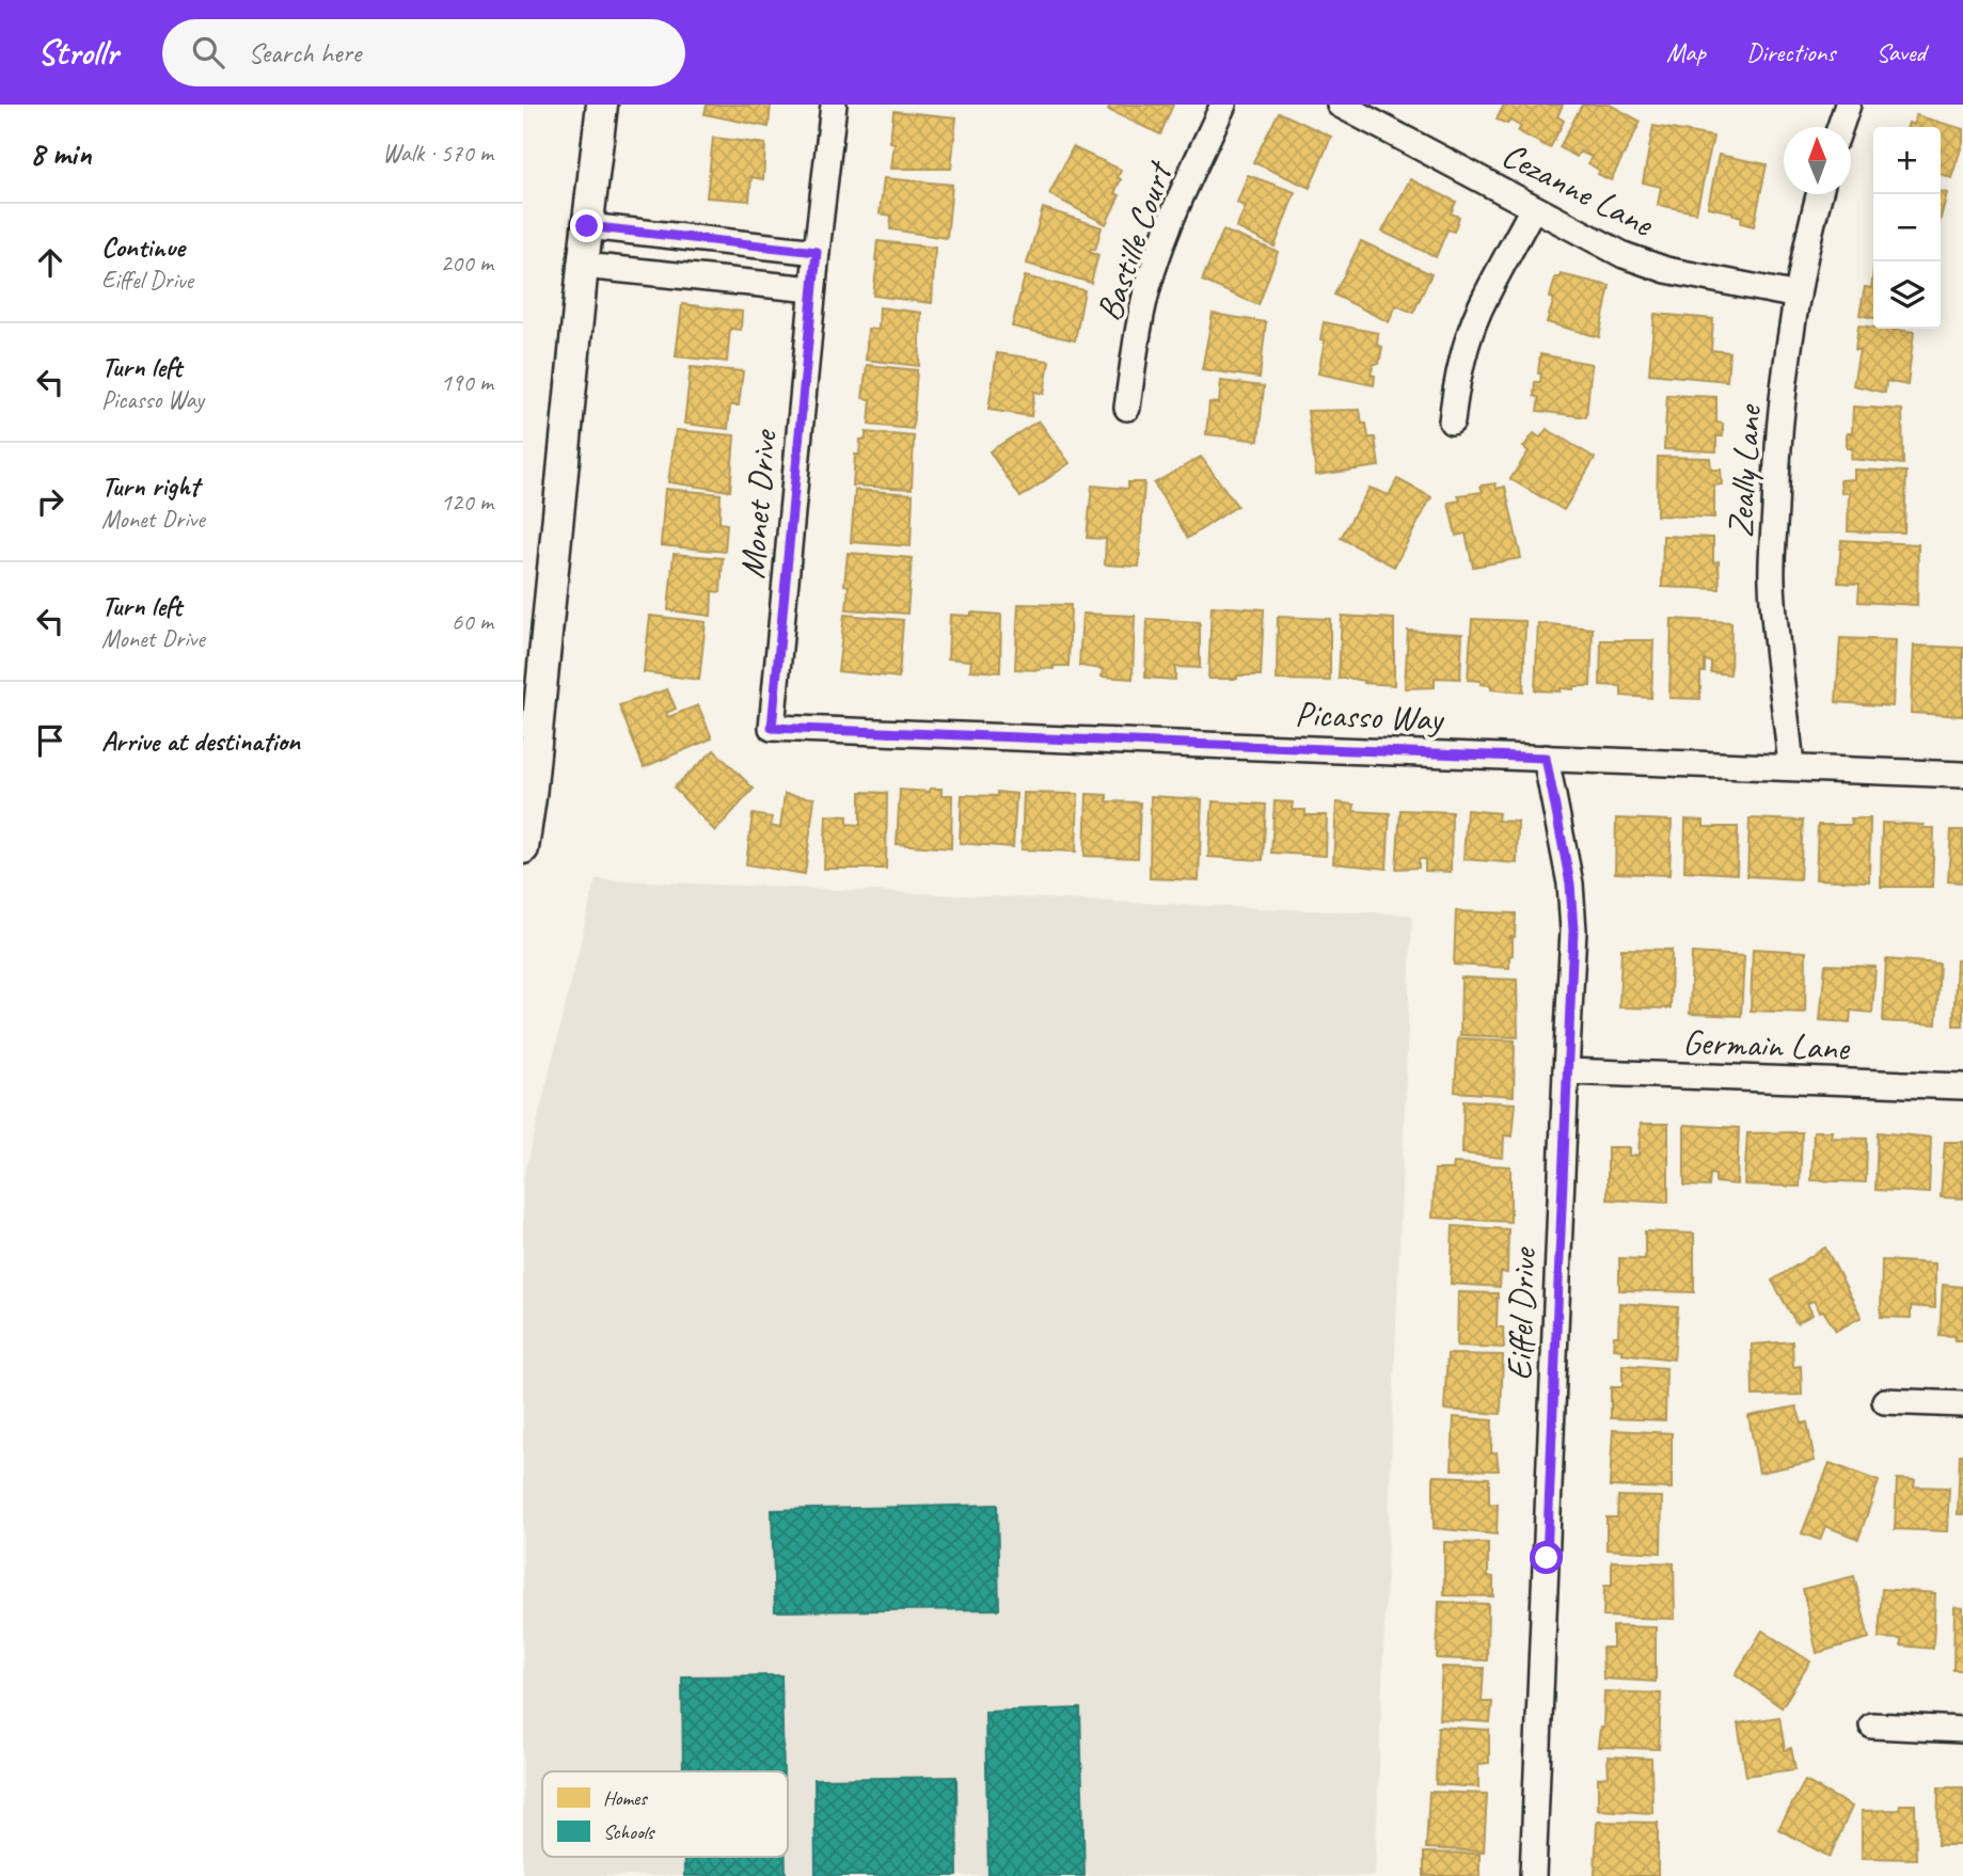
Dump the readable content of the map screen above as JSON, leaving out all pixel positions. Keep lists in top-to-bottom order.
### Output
{
  "streets": {
    "street": [
      "Cezanne Lane",
      "Bastille Court",
      "Zeally Lane",
      "Monet Drive",
      "Picasso Way",
      "Germain Lane",
      "Eiffel Drive"
    ]
  },
  "crossings": [
    ["Cezanne Lane", "Zeally Lane"],
    ["Zeally Lane", "Picasso Way"],
    ["Monet Drive", "Picasso Way"],
    ["Picasso Way", "Eiffel Drive"],
    ["Germain Lane", "Eiffel Drive"]
  ],
  "legend": ["Homes", "Schools"],
  "north": "top",
  "page": {
    "header": "Strollr",
    "search": "Search here",
    "nav": ["Map", "Directions", "Saved"],
    "heading": ["8 min", "Walk · 570 m"],
    "map_buttons": ["+", "−"],
    "list": [
      ["Continue", "Eiffel Drive", "200 m"],
      ["Turn left", "Picasso Way", "190 m"],
      ["Turn right", "Monet Drive", "120 m"],
      ["Turn left", "Monet Drive", "60 m"],
      "Arrive at destination"
    ]
  }
}
